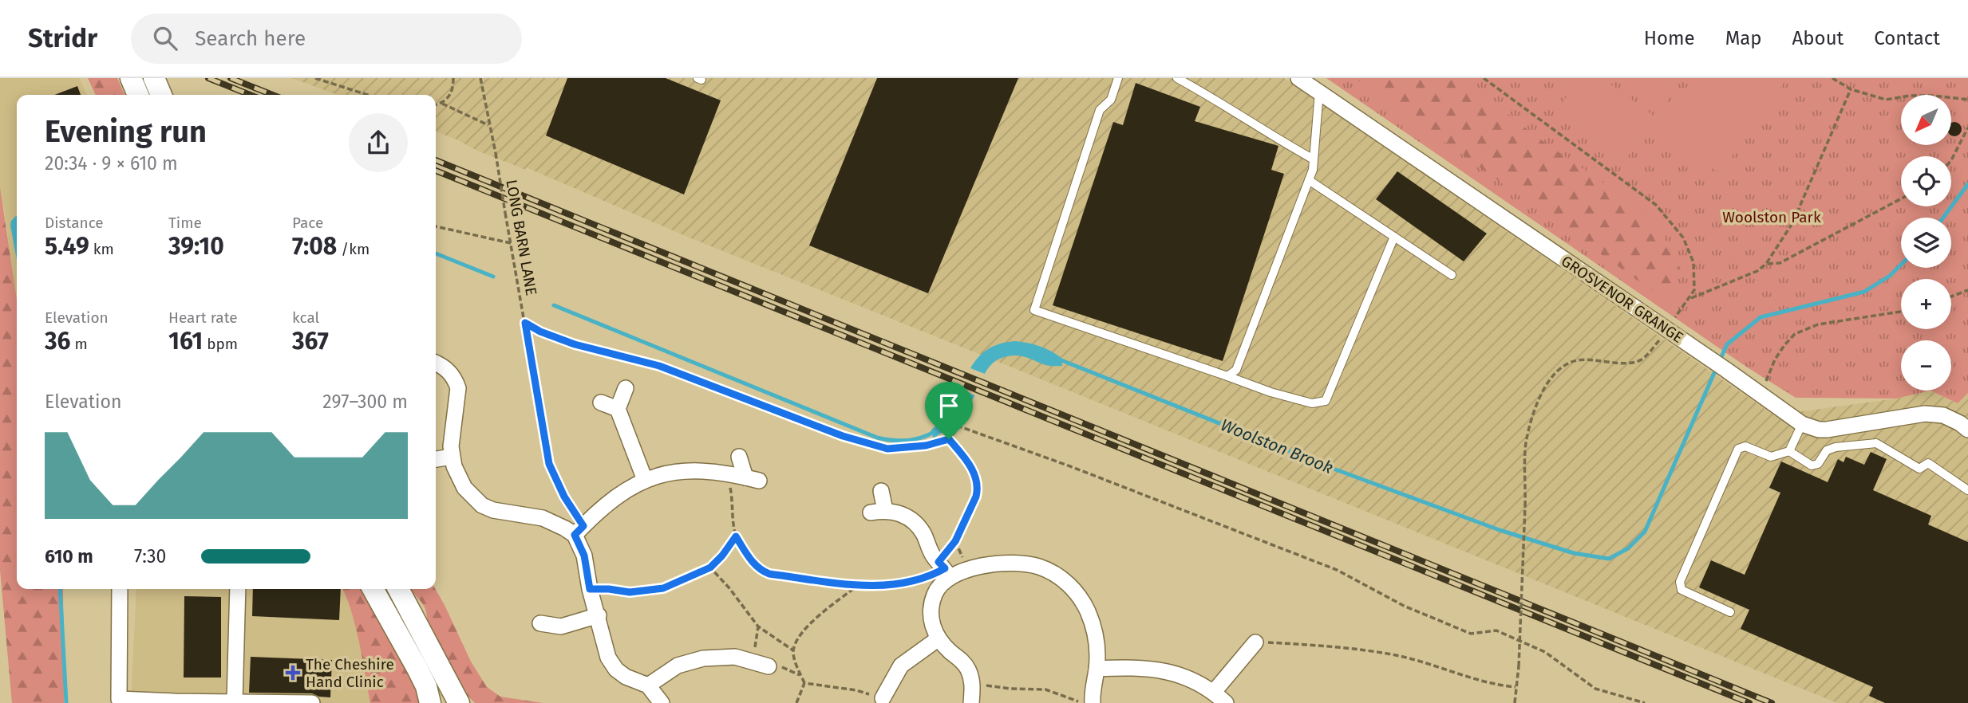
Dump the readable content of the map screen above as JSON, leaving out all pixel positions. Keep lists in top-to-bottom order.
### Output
{
  "streets": {
    "street": ["GROSVENOR GRANGE"],
    "path": ["LONG BARN LANE"]
  },
  "water": ["Woolston Brook"],
  "parks": ["Woolston Park"],
  "places": {
    "health": ["The Cheshire Hand Clinic"]
  },
  "north": "bottom left",
  "page": {
    "header": "Stridr",
    "search": "Search here",
    "nav": [
      "Home",
      "Map",
      "About",
      "Contact"
    ],
    "map_buttons": ["+", "−"],
    "heading": ["Evening run", "20:34 · 9 × 610 m"],
    "stats": [
      ["Distance", "5.49 km"],
      ["Time", "39:10"],
      ["Pace", "7:08 /km"],
      ["Elevation", "36 m"],
      ["Heart rate", "161 bpm"],
      ["kcal", "367"]
    ],
    "chart": ["Elevation", "297–300 m"],
    "list": [
      {
        "name": "610 m",
        "note": "7:30"
      }
    ]
  }
}
